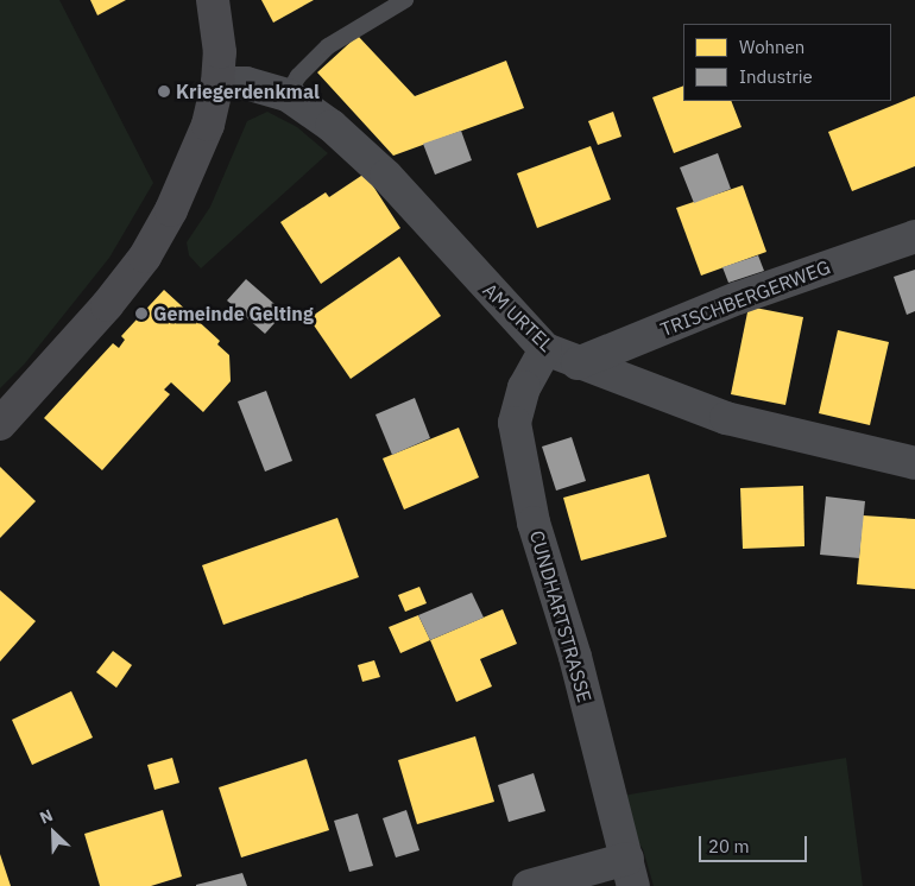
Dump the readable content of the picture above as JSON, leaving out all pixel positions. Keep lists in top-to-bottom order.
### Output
{
  "streets": {
    "street": ["TRISCHBERGERWEG", "AM URTEL", "CUNDHARTSTRASSE"]
  },
  "crossings": [
    ["TRISCHBERGERWEG", "AM URTEL"],
    ["AM URTEL", "CUNDHARTSTRASSE"]
  ],
  "places": ["Kriegerdenkmal", "Gemeinde Gelting"],
  "legend": ["Wohnen", "Industrie"],
  "scale_bar": "20 m",
  "north": "top left"
}
